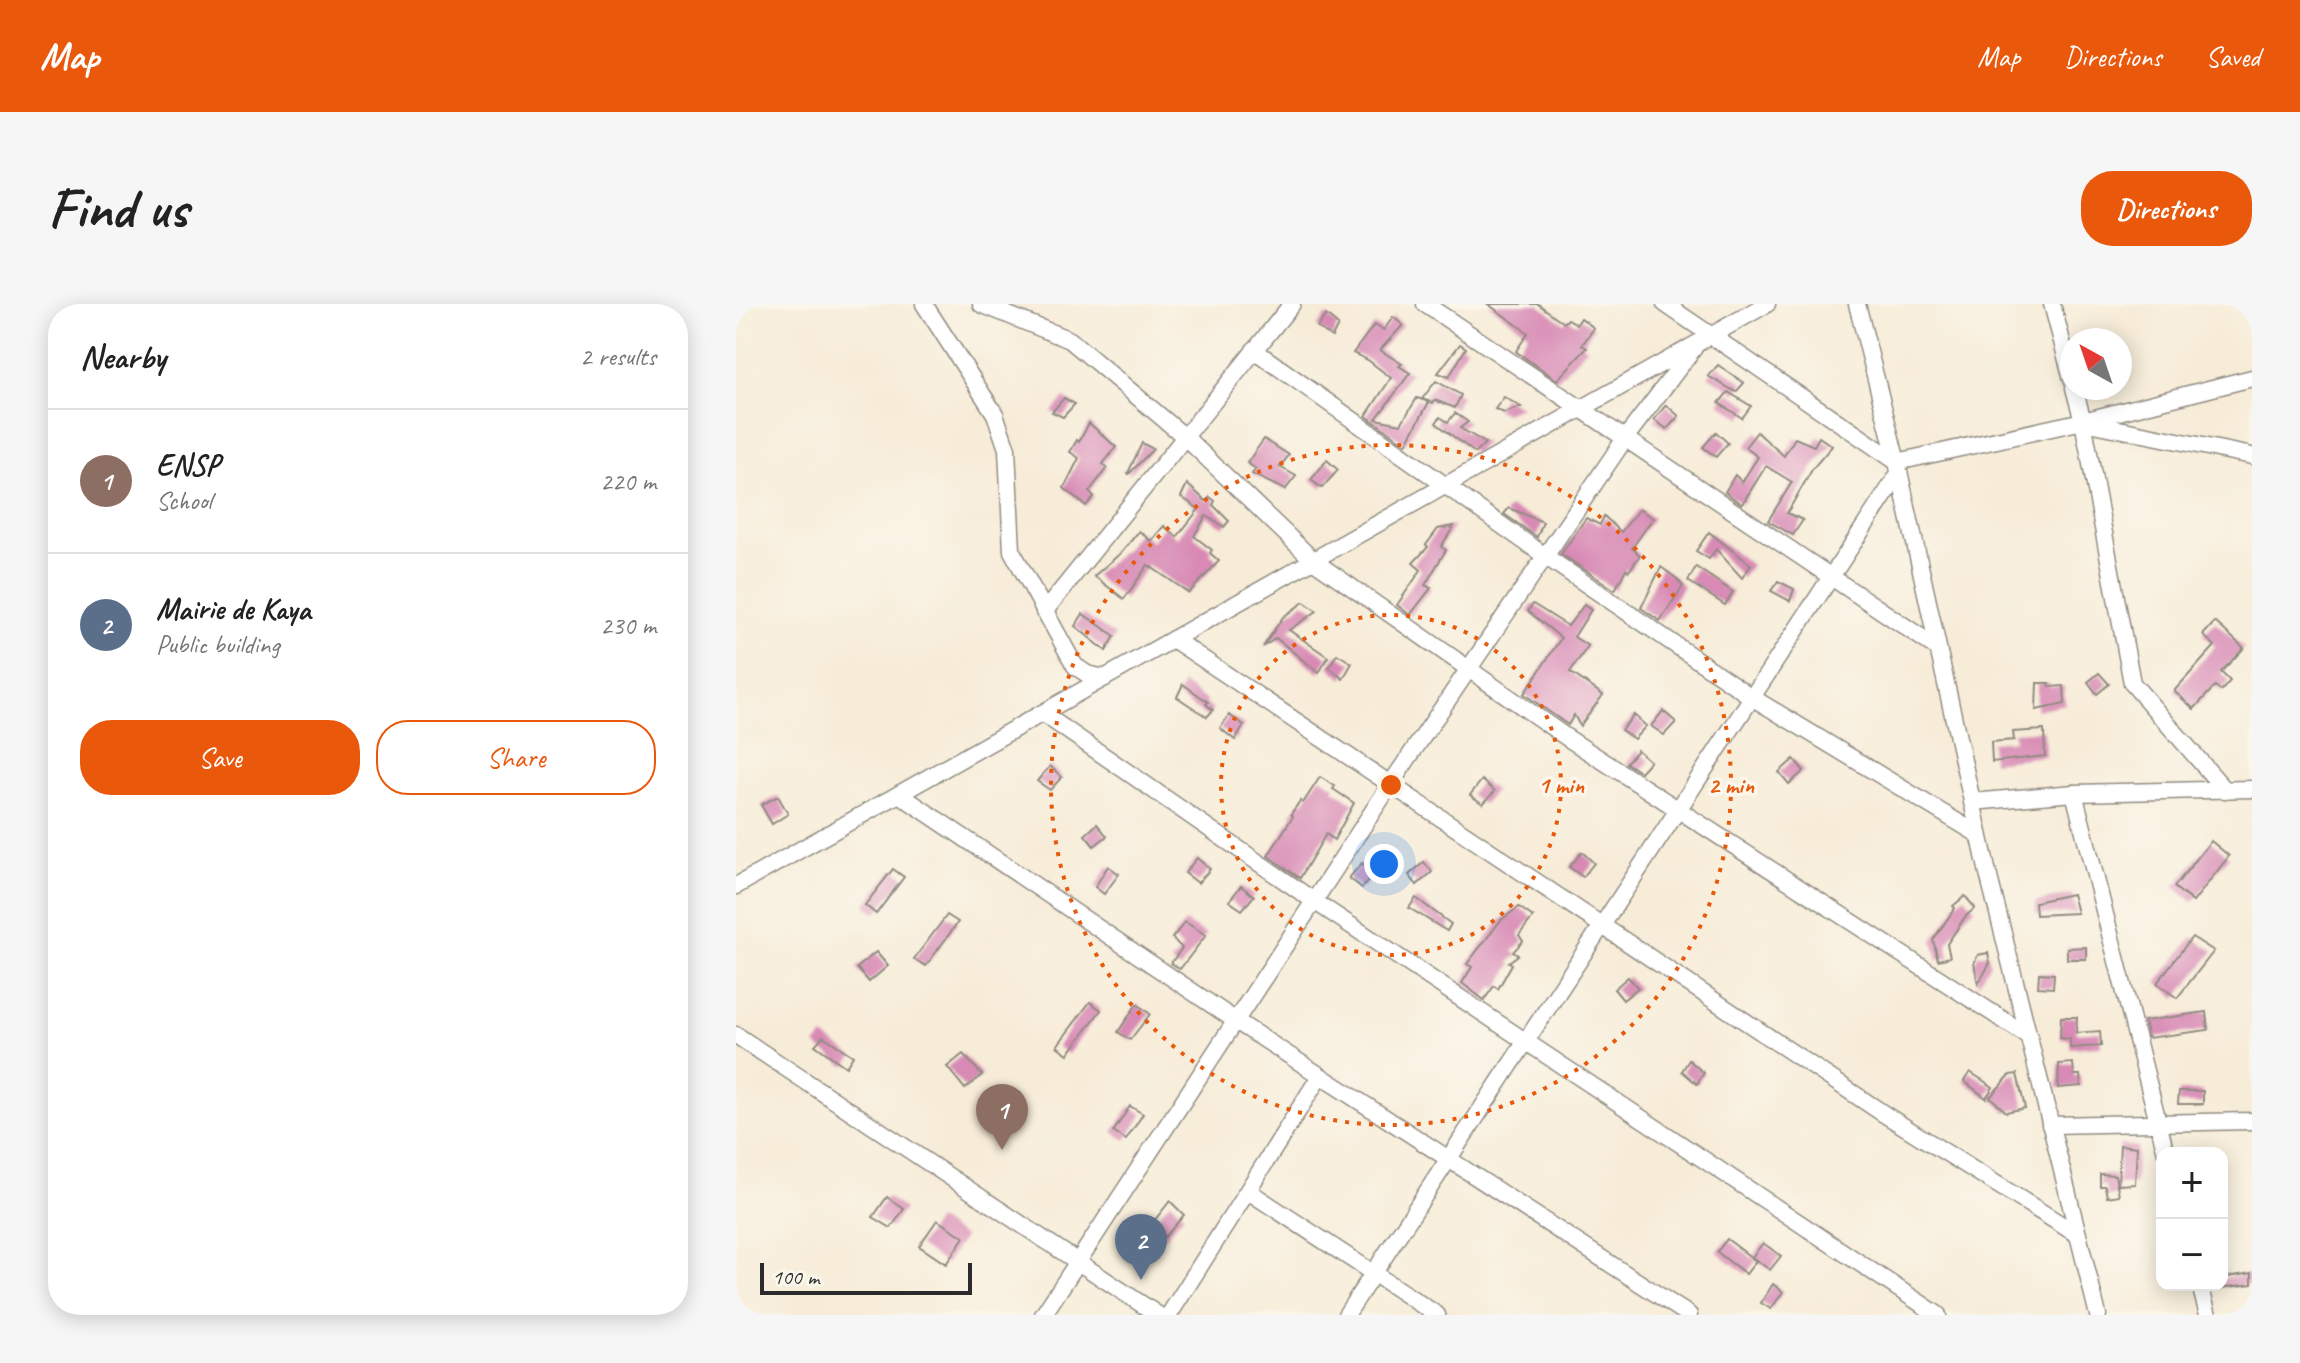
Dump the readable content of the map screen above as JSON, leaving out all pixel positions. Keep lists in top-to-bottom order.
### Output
{
  "scale_bar": "100 m",
  "north": "top left",
  "page": {
    "header": "Map",
    "nav": ["Map", "Directions", "Saved"],
    "buttons": [
      "Directions",
      ["Save", "Share"]
    ],
    "title": "Find us",
    "heading": ["Nearby", "2 results"],
    "list": [
      {
        "mark": "1",
        "name": "ENSP",
        "note": "School",
        "value": "220 m"
      },
      {
        "mark": "2",
        "name": "Mairie de Kaya",
        "note": "Public building",
        "value": "230 m"
      }
    ],
    "pins": ["1", "2"],
    "map_buttons": ["+", "−"],
    "scale": "100 m"
  },
  "rings": ["1 min", "2 min"]
}
